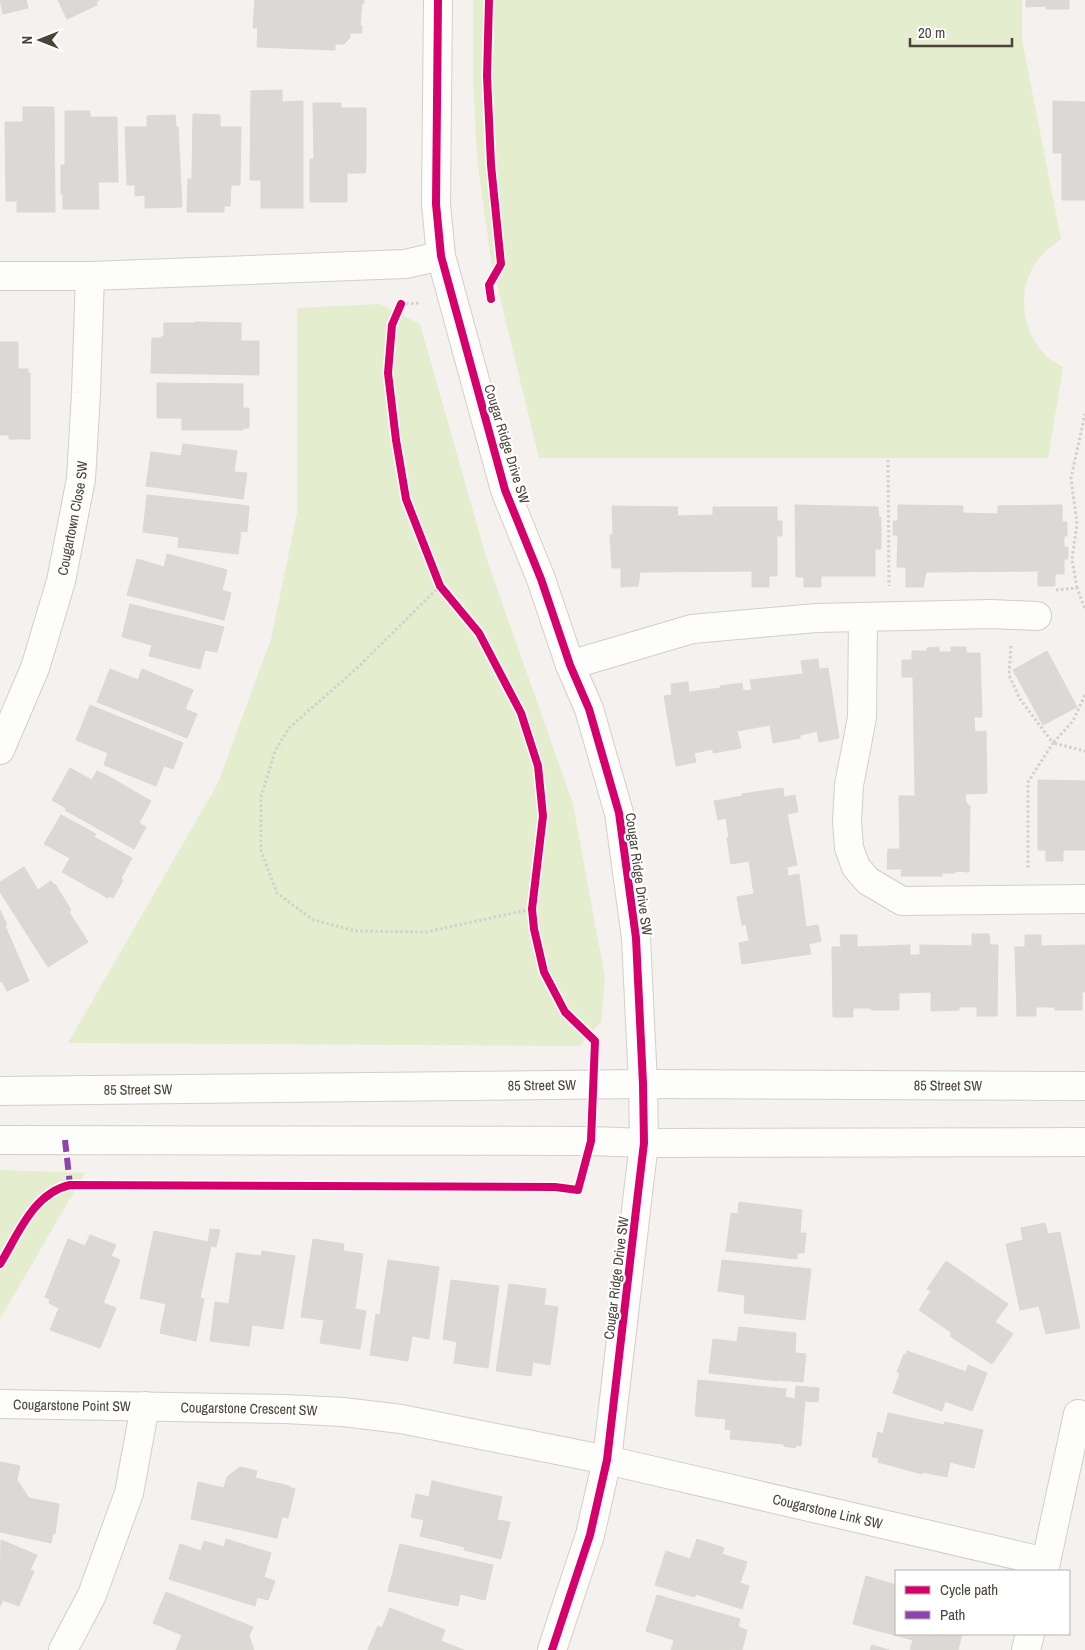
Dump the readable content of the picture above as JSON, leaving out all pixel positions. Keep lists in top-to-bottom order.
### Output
{
  "streets": {
    "street": [
      "Cougar Ridge Drive SW",
      "Cougartown Close SW",
      "85 Street SW",
      "Cougarstone Point SW",
      "Cougarstone Crescent SW",
      "Cougarstone Link SW"
    ]
  },
  "crossings": [
    ["Cougar Ridge Drive SW", "85 Street SW"],
    ["Cougar Ridge Drive SW", "Cougarstone Crescent SW"],
    ["Cougar Ridge Drive SW", "Cougarstone Link SW"],
    ["Cougarstone Point SW", "Cougarstone Crescent SW"],
    ["Cougarstone Crescent SW", "Cougarstone Link SW"]
  ],
  "legend": ["Cycle path", "Path"],
  "scale_bar": "20 m",
  "north": "left"
}
